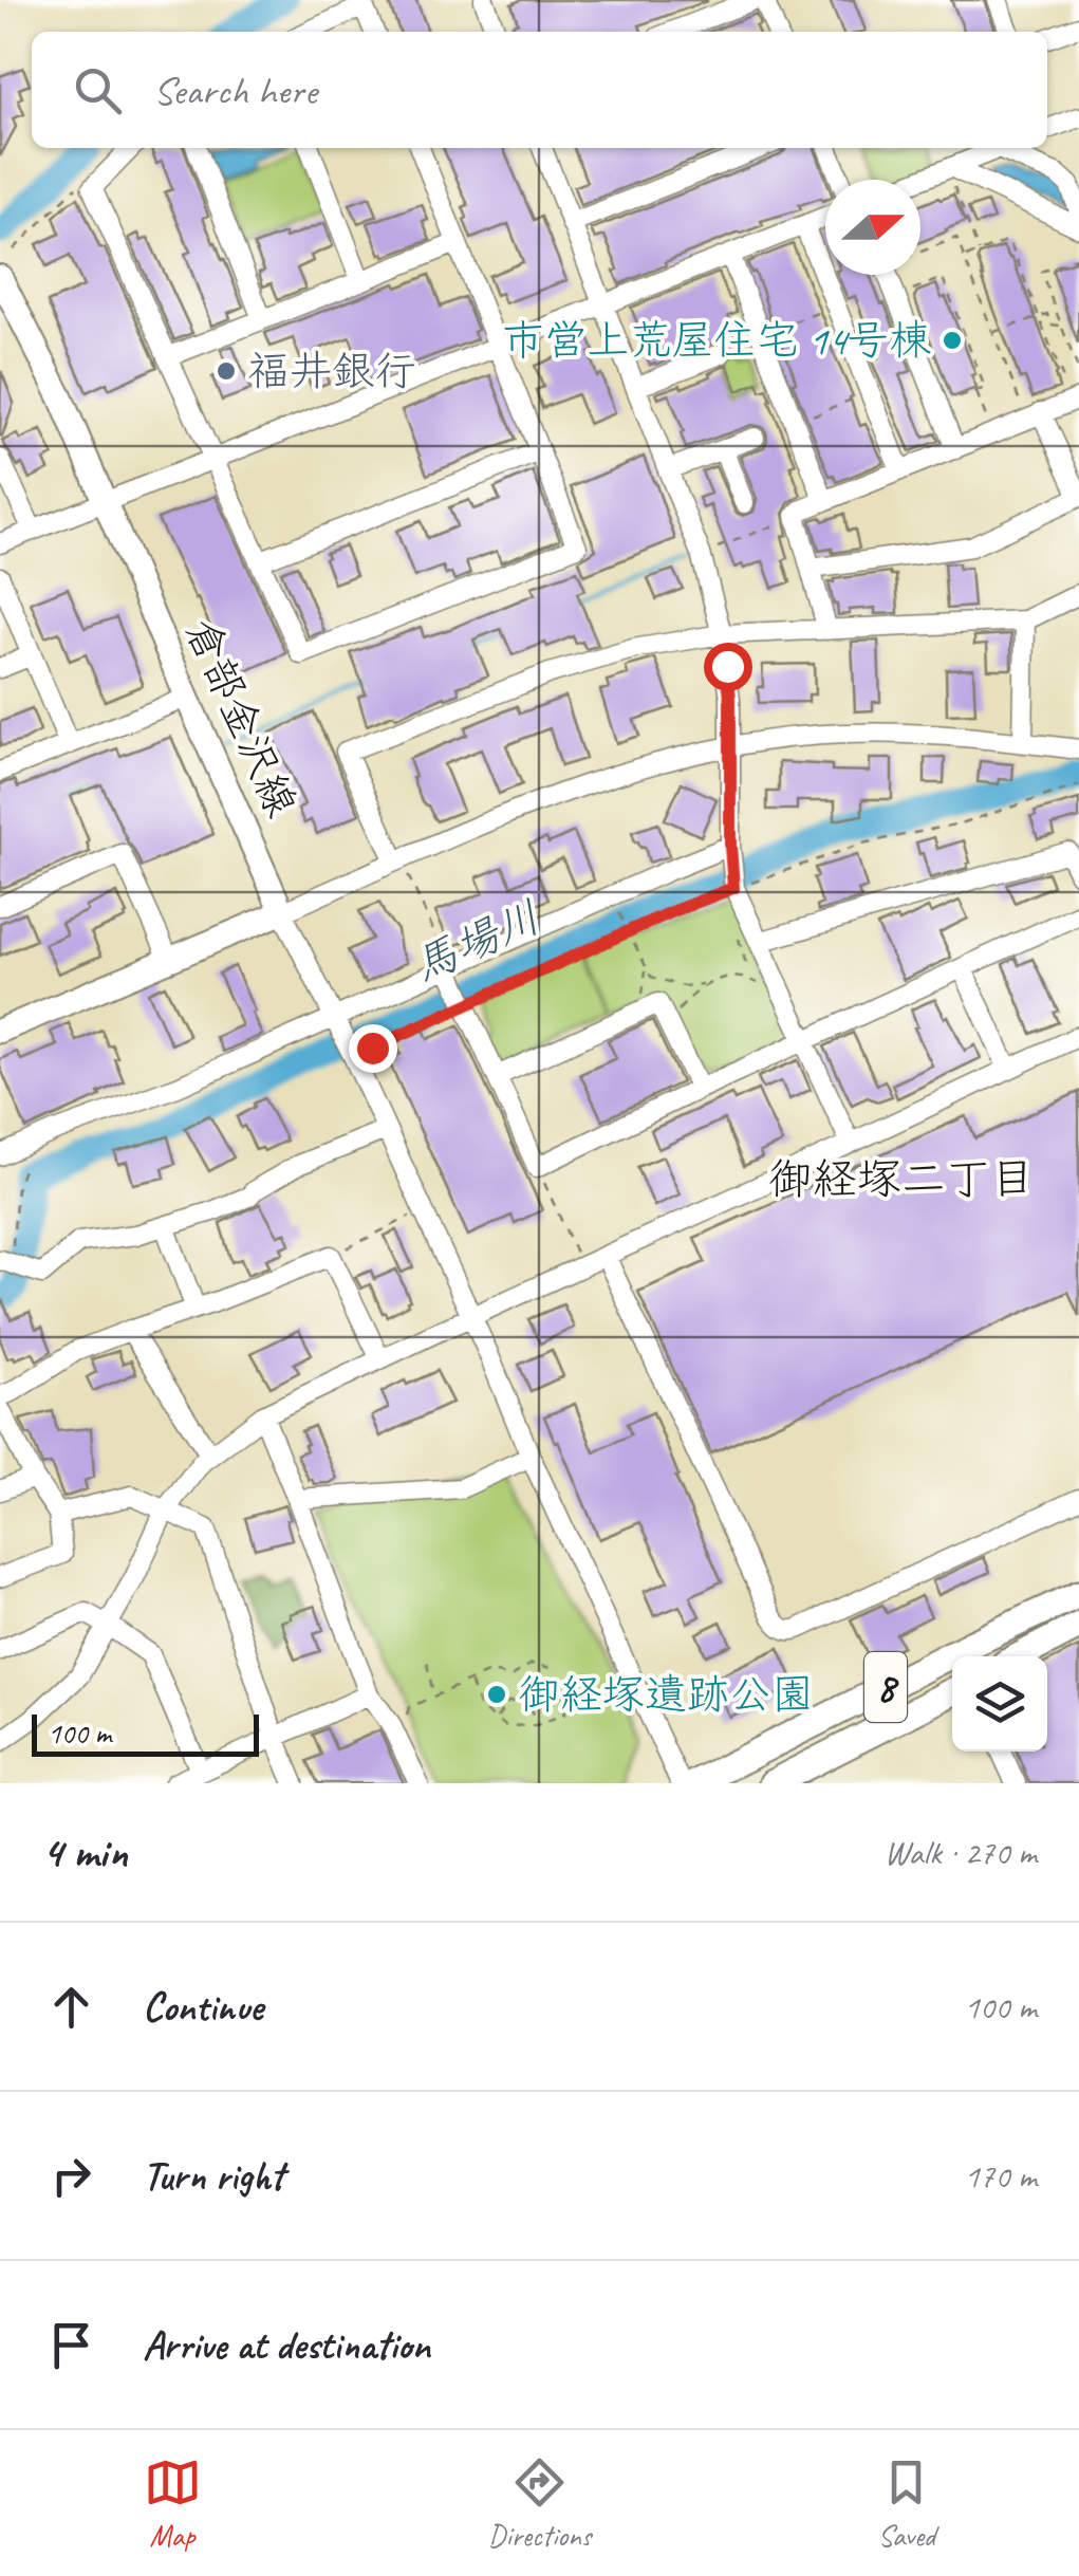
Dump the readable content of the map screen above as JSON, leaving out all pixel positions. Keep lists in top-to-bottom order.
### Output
{
  "streets": {
    "highway": ["8"],
    "main road": ["倉部金沢線"]
  },
  "districts": ["御経塚二丁目"],
  "water": ["馬場川"],
  "places": ["市営上荒屋住宅 14号棟", "福井銀行", "御経塚遺跡公園"],
  "scale_bar": "100 m",
  "north": "right",
  "page": {
    "search": "Search here",
    "scale": "100 m",
    "heading": ["4 min", "Walk · 270 m"],
    "list": [
      ["Continue", "100 m"],
      ["Turn right", "170 m"],
      "Arrive at destination"
    ],
    "nav": ["Map", "Directions", "Saved"]
  }
}
